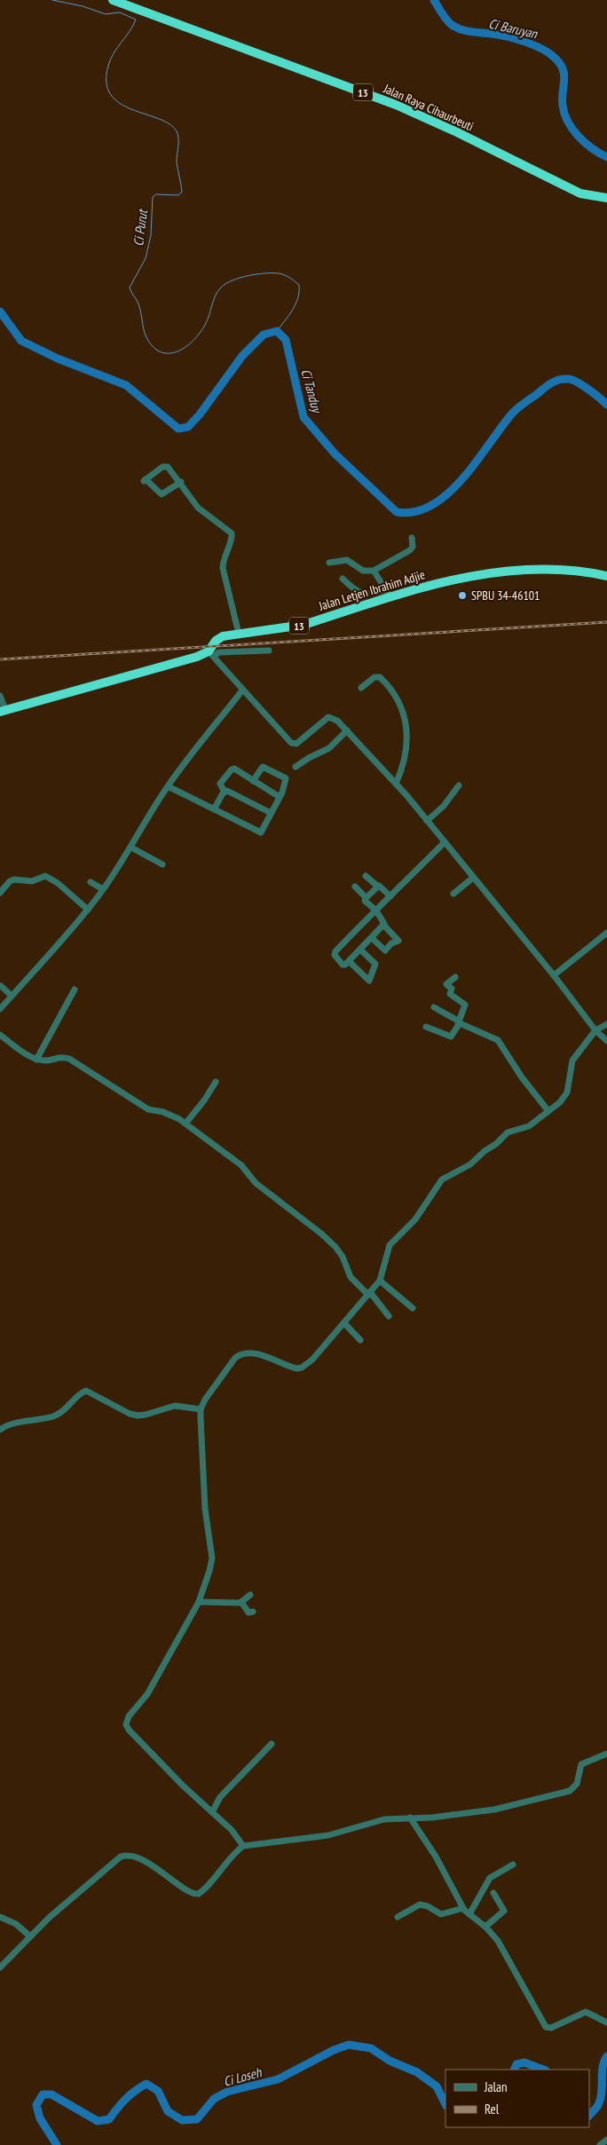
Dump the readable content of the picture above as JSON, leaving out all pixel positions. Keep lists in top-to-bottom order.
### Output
{
  "streets": {
    "highway": ["13", "Jalan Raya Cihaurbeuti", "Jalan Letjen Ibrahim Adjie"]
  },
  "water": [
    "Ci Baruyan",
    "Ci Purut",
    "Ci Tanduy",
    "Ci Loseh"
  ],
  "places": ["SPBU 34-46101"],
  "legend": ["Jalan", "Rel"]
}
